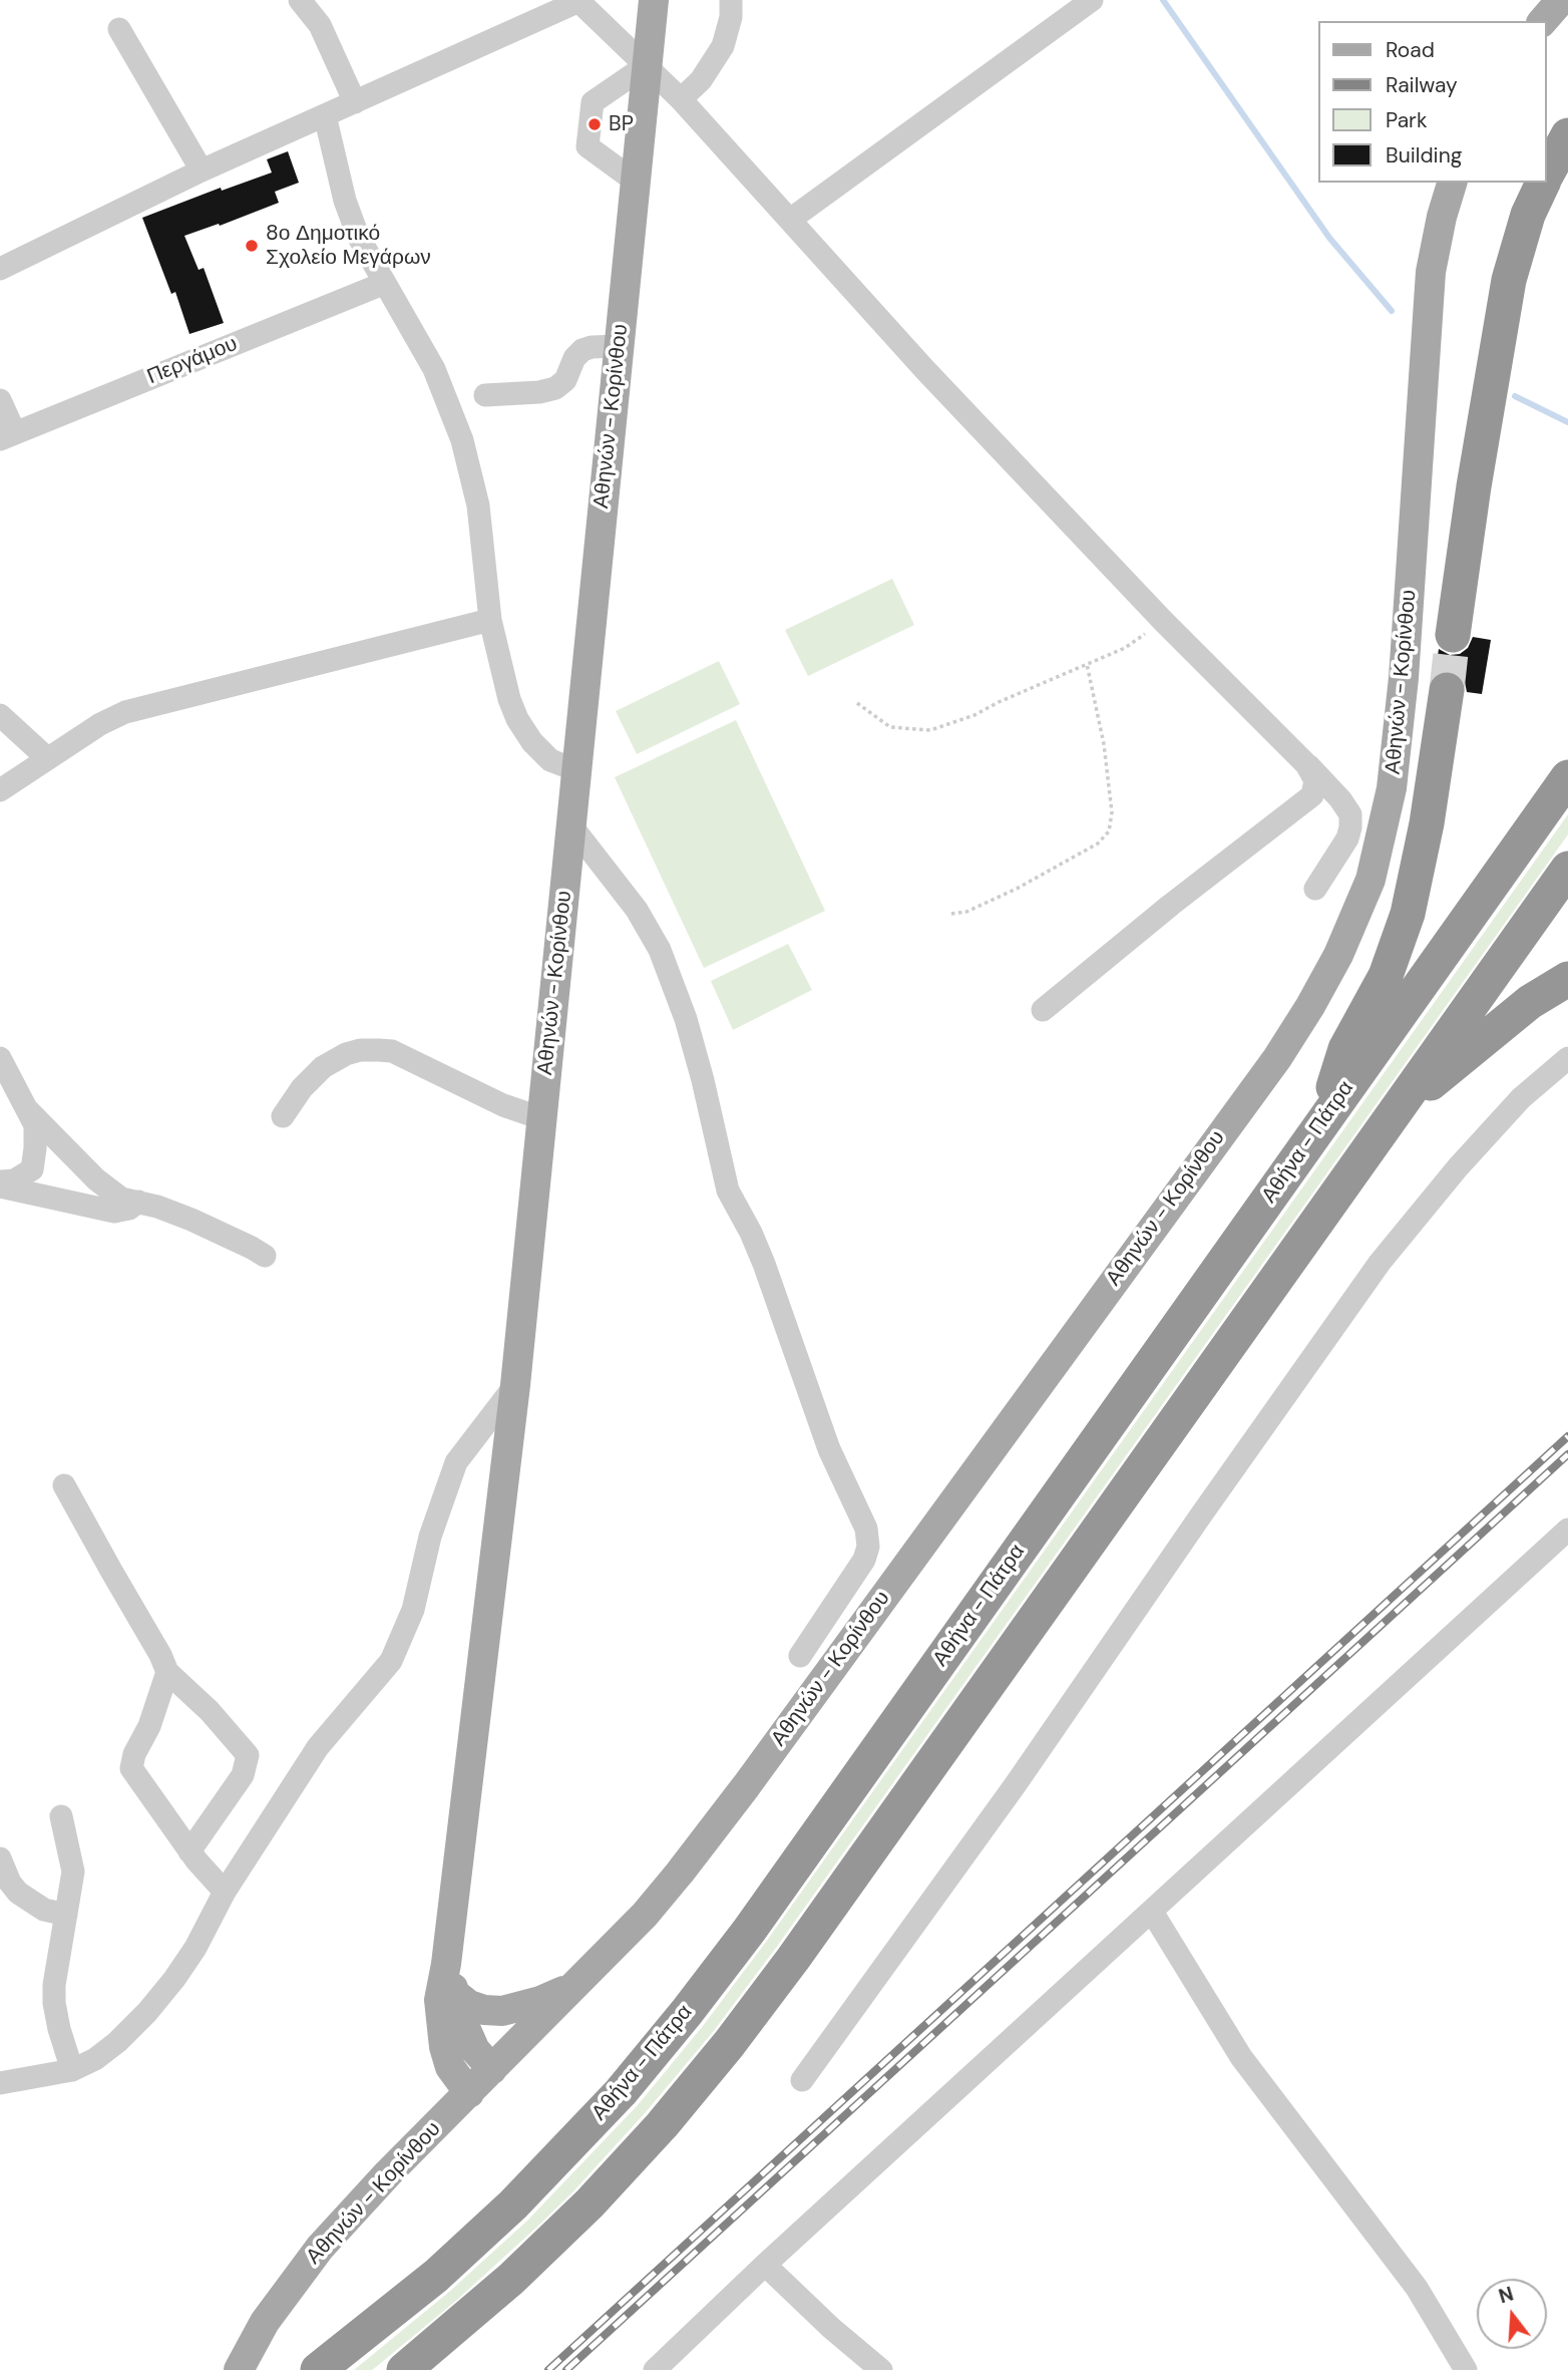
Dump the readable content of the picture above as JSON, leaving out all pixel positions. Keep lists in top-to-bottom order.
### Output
{
  "streets": {
    "highway": ["Αθήνα - Πάτρα"],
    "main road": ["Αθηνών - Κορίνθου"],
    "street": ["Περγάμου"]
  },
  "places": ["BP", "8ο Δημοτικό Σχολείο Μεγάρων"],
  "legend": [
    "Road",
    "Railway",
    "Park",
    "Building"
  ],
  "north": "top"
}
